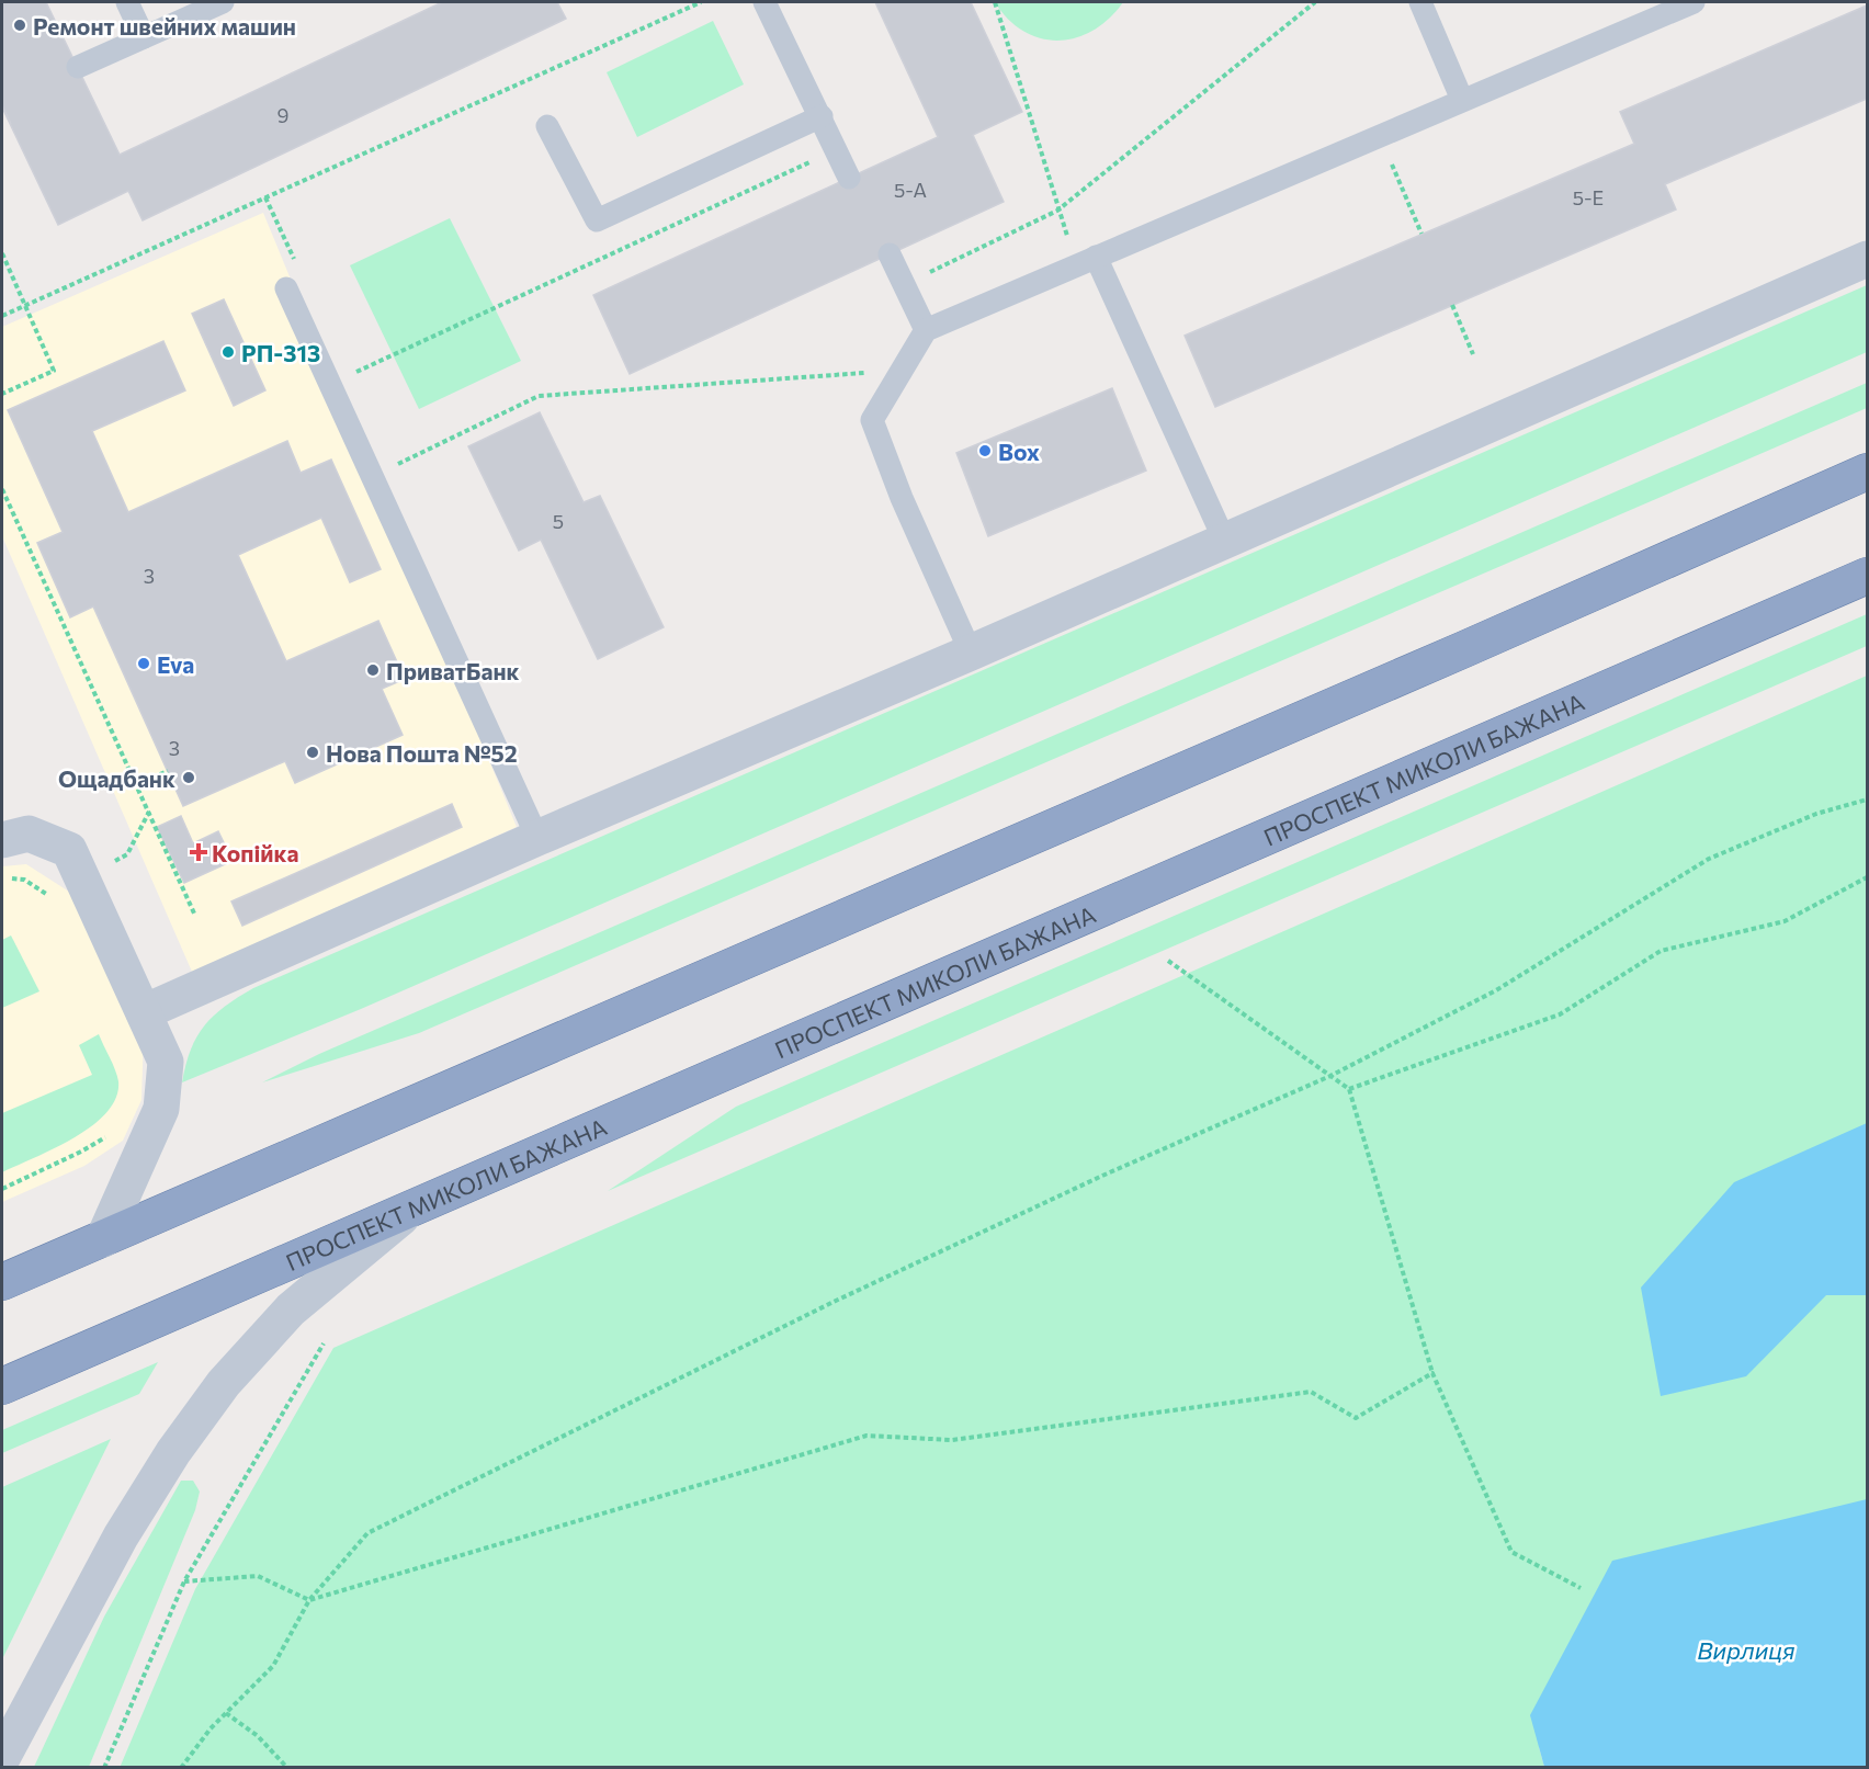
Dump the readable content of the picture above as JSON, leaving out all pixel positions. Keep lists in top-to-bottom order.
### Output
{
  "streets": {
    "highway": ["ПРОСПЕКТ МИКОЛИ БАЖАНА"]
  },
  "water": ["Вирлиця"],
  "places": {
    "other": [
      "Ремонт швейних машин",
      "РП-313",
      "Box",
      "Eva",
      "ПриватБанк",
      "Нова Пошта №52",
      "Ощадбанк"
    ],
    "health": ["Копійка"]
  },
  "house_numbers": [
    "9",
    "5-А",
    "5-Е",
    "5",
    "3",
    "3"
  ]
}
